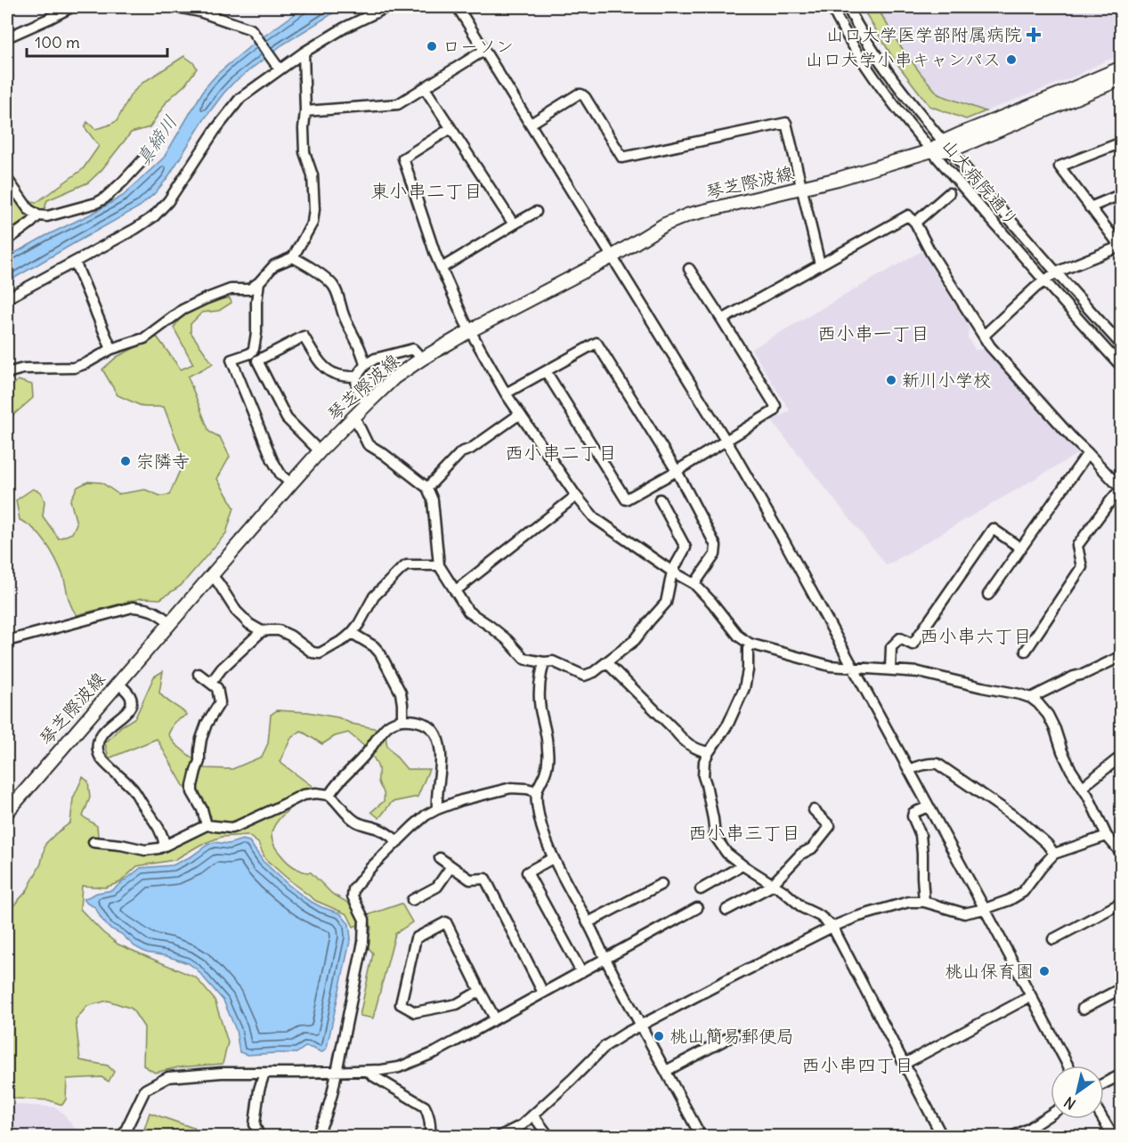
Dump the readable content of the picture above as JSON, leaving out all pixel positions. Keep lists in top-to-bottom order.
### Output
{
  "streets": {
    "main road": ["琴芝際波線"],
    "street": ["山大病院通り"]
  },
  "crossings": [
    ["琴芝際波線", "山大病院通り"]
  ],
  "districts": [
    "東小串二丁目",
    "西小串一丁目",
    "西小串二丁目",
    "西小串六丁目",
    "西小串三丁目",
    "西小串四丁目"
  ],
  "water": ["真締川"],
  "places": {
    "health": ["山口大学医学部附属病院"],
    "other": [
      "ローソン",
      "山口大学小串キャンパス",
      "新川小学校",
      "宗隣寺",
      "桃山保育園",
      "桃山簡易郵便局"
    ]
  },
  "scale_bar": "100 m",
  "north": "bottom left"
}
